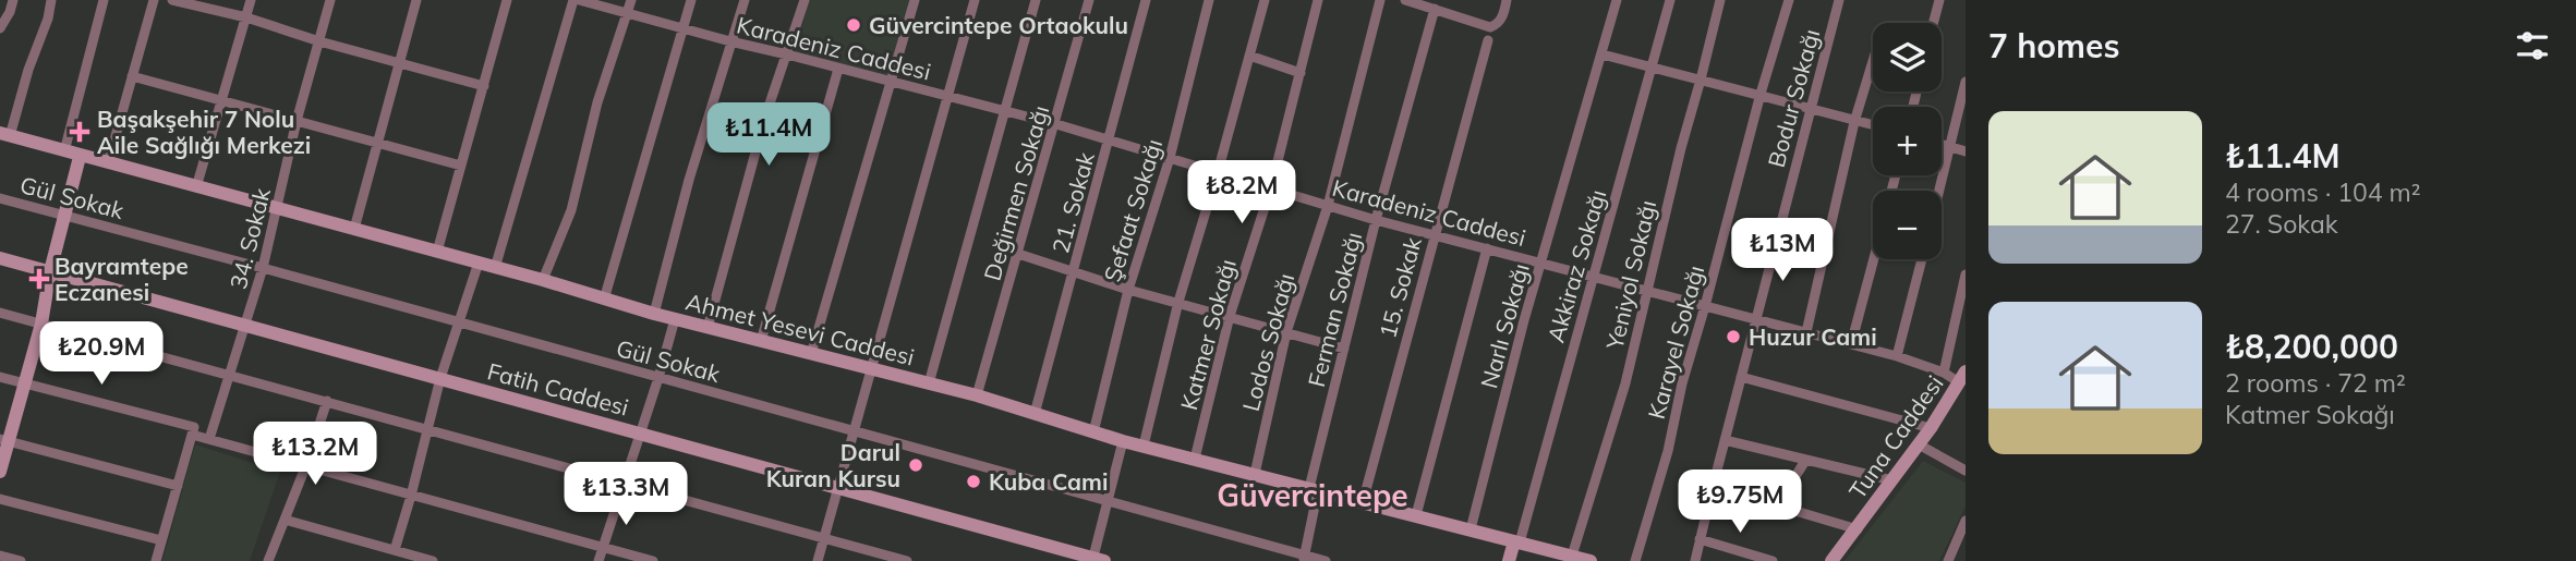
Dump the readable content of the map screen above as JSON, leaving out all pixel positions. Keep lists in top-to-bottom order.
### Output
{
  "streets": {
    "main road": ["Ahmet Yesevi Caddesi", "Fatih Caddesi", "Tuna Caddesi"],
    "street": [
      "Karadeniz Caddesi",
      "Bodur Sokağı",
      "Değirmen Sokağı",
      "Gül Sokak",
      "21. Sokak",
      "Şefaat Sokağı",
      "34. Sokak",
      "Akkiraz Sokağı",
      "Yeniyol Sokağı",
      "15. Sokak",
      "Ferman Sokağı",
      "Narlı Sokağı",
      "Katmer Sokağı",
      "Lodos Sokağı",
      "Karayel Sokağı"
    ]
  },
  "crossings": [
    ["Karadeniz Caddesi", "Bodur Sokağı"],
    ["Karadeniz Caddesi", "Değirmen Sokağı"],
    ["Karadeniz Caddesi", "21. Sokak"],
    ["Karadeniz Caddesi", "Şefaat Sokağı"],
    ["Karadeniz Caddesi", "Akkiraz Sokağı"],
    ["Karadeniz Caddesi", "Yeniyol Sokağı"],
    ["Karadeniz Caddesi", "15. Sokak"],
    ["Karadeniz Caddesi", "Ferman Sokağı"],
    ["Karadeniz Caddesi", "Narlı Sokağı"],
    ["Karadeniz Caddesi", "Katmer Sokağı"],
    ["Karadeniz Caddesi", "Lodos Sokağı"],
    ["Karadeniz Caddesi", "Karayel Sokağı"],
    ["Karadeniz Caddesi", "Tuna Caddesi"],
    ["Değirmen Sokağı", "Ahmet Yesevi Caddesi"],
    ["Gül Sokak", "34. Sokak"],
    ["Gül Sokak", "Ferman Sokağı"],
    ["21. Sokak", "Ahmet Yesevi Caddesi"],
    ["Şefaat Sokağı", "Ahmet Yesevi Caddesi"],
    ["34. Sokak", "Ahmet Yesevi Caddesi"],
    ["34. Sokak", "Fatih Caddesi"],
    ["Akkiraz Sokağı", "Ahmet Yesevi Caddesi"],
    ["Yeniyol Sokağı", "Ahmet Yesevi Caddesi"],
    ["15. Sokak", "Ahmet Yesevi Caddesi"],
    ["Ferman Sokağı", "Ahmet Yesevi Caddesi"],
    ["Narlı Sokağı", "Ahmet Yesevi Caddesi"],
    ["Ahmet Yesevi Caddesi", "Katmer Sokağı"],
    ["Ahmet Yesevi Caddesi", "Lodos Sokağı"]
  ],
  "districts": ["Güvercintepe"],
  "places": {
    "other": [
      "Güvercintepe Ortaokulu",
      "Huzur Cami",
      "Darul Kuran Kursu",
      "Kuba Cami"
    ],
    "health": ["Başakşehir 7 Nolu Aile Sağlığı Merkezi", "Bayramtepe Eczanesi"]
  },
  "page": {
    "heading": "7 homes",
    "map_buttons": ["+", "−"],
    "list": [
      {
        "name": "₺11.4M",
        "note": "4 rooms · 104 m² · 27. Sokak"
      },
      {
        "name": "₺8,200,000",
        "note": "2 rooms · 72 m² · Katmer Sokağı"
      }
    ],
    "price": [
      "₺11.4M",
      "₺8.2M",
      "₺13M",
      "₺20.9M",
      "₺13.2M",
      "₺13.3M",
      "₺9.75M"
    ]
  }
}
